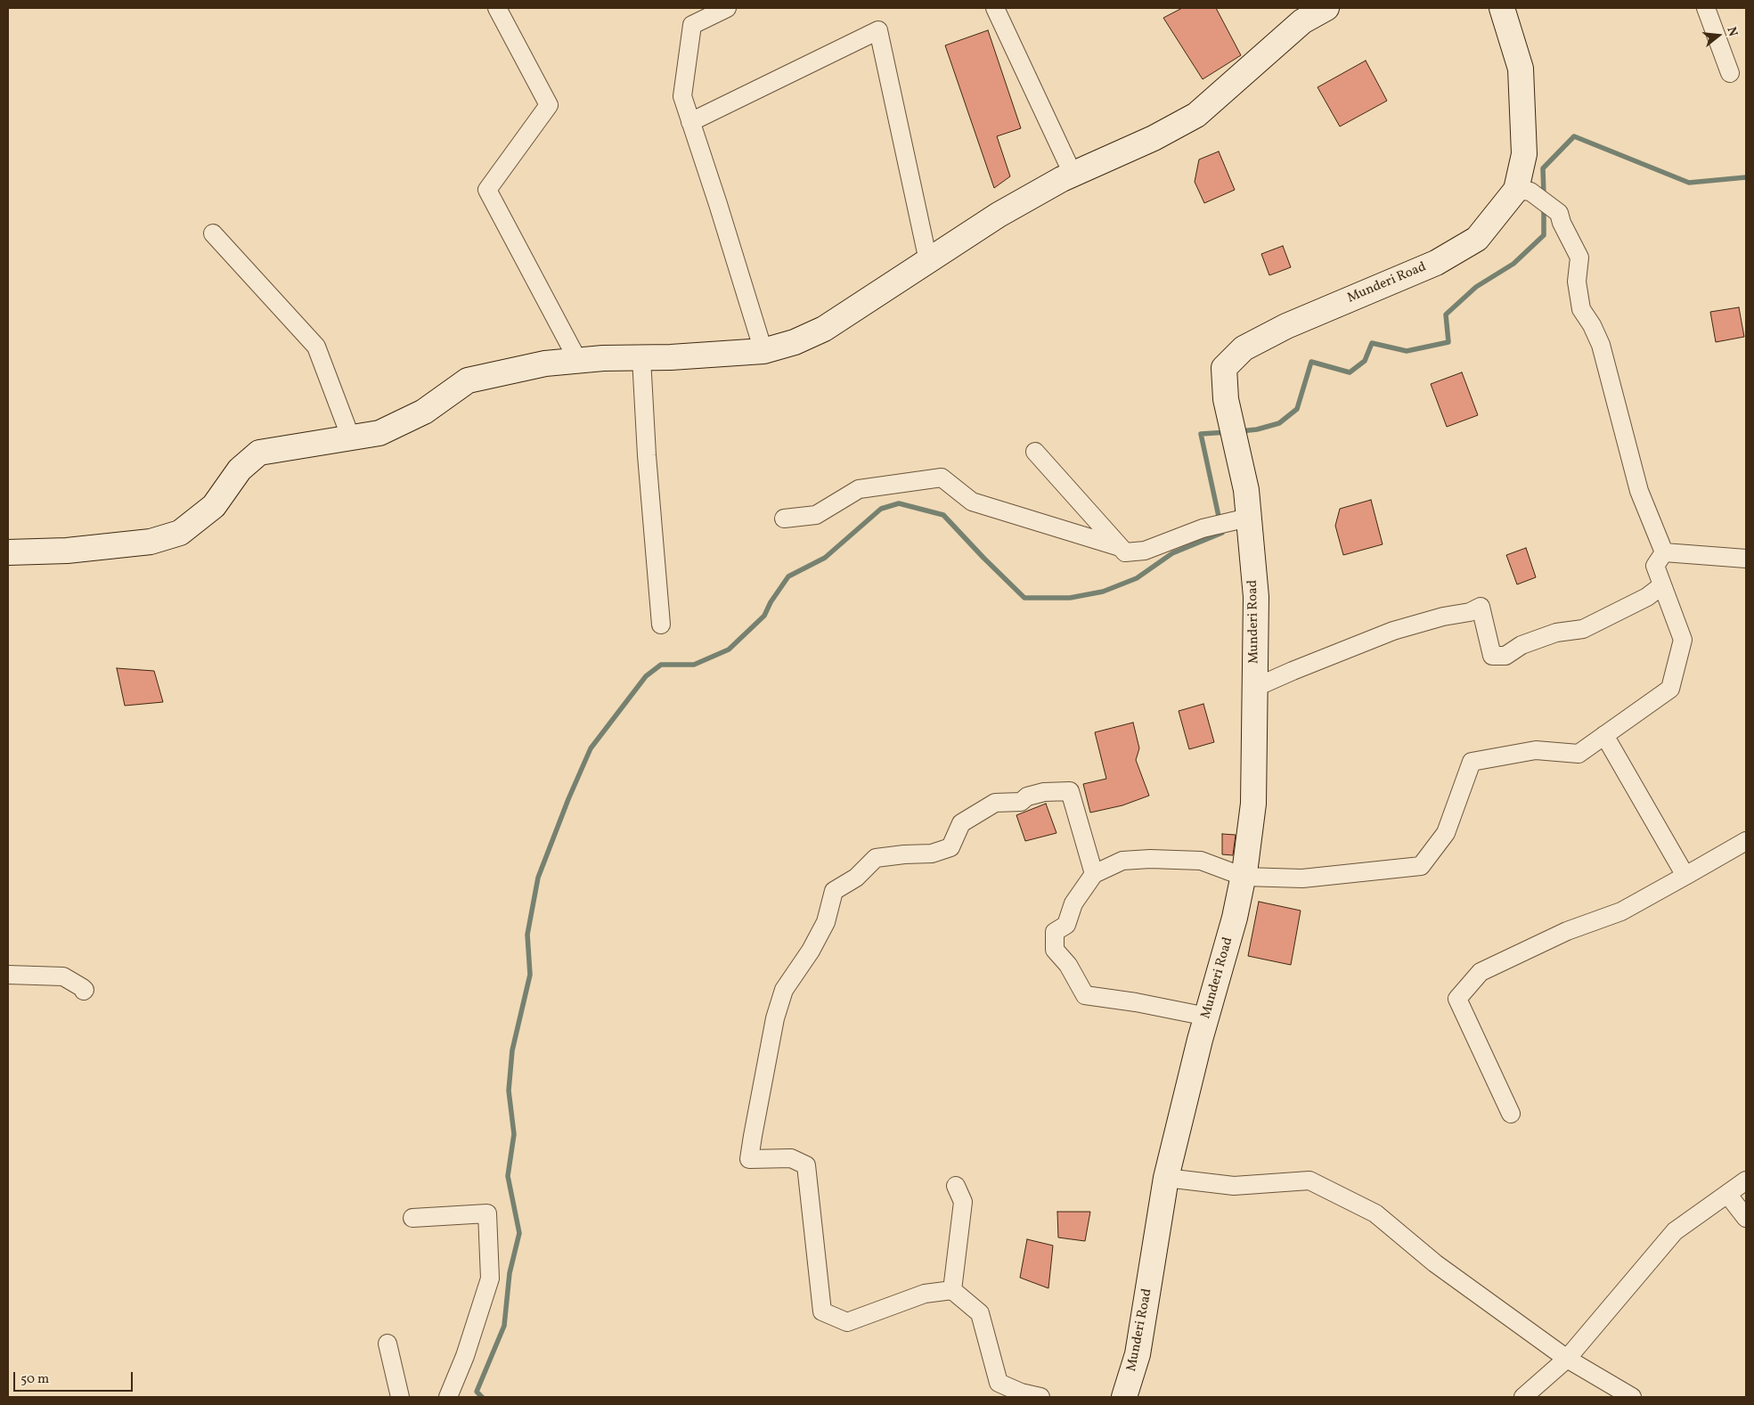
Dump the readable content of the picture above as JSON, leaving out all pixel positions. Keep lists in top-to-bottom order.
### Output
{
  "streets": {
    "main road": ["Munderi Road"]
  },
  "scale_bar": "50 m",
  "north": "right"
}
